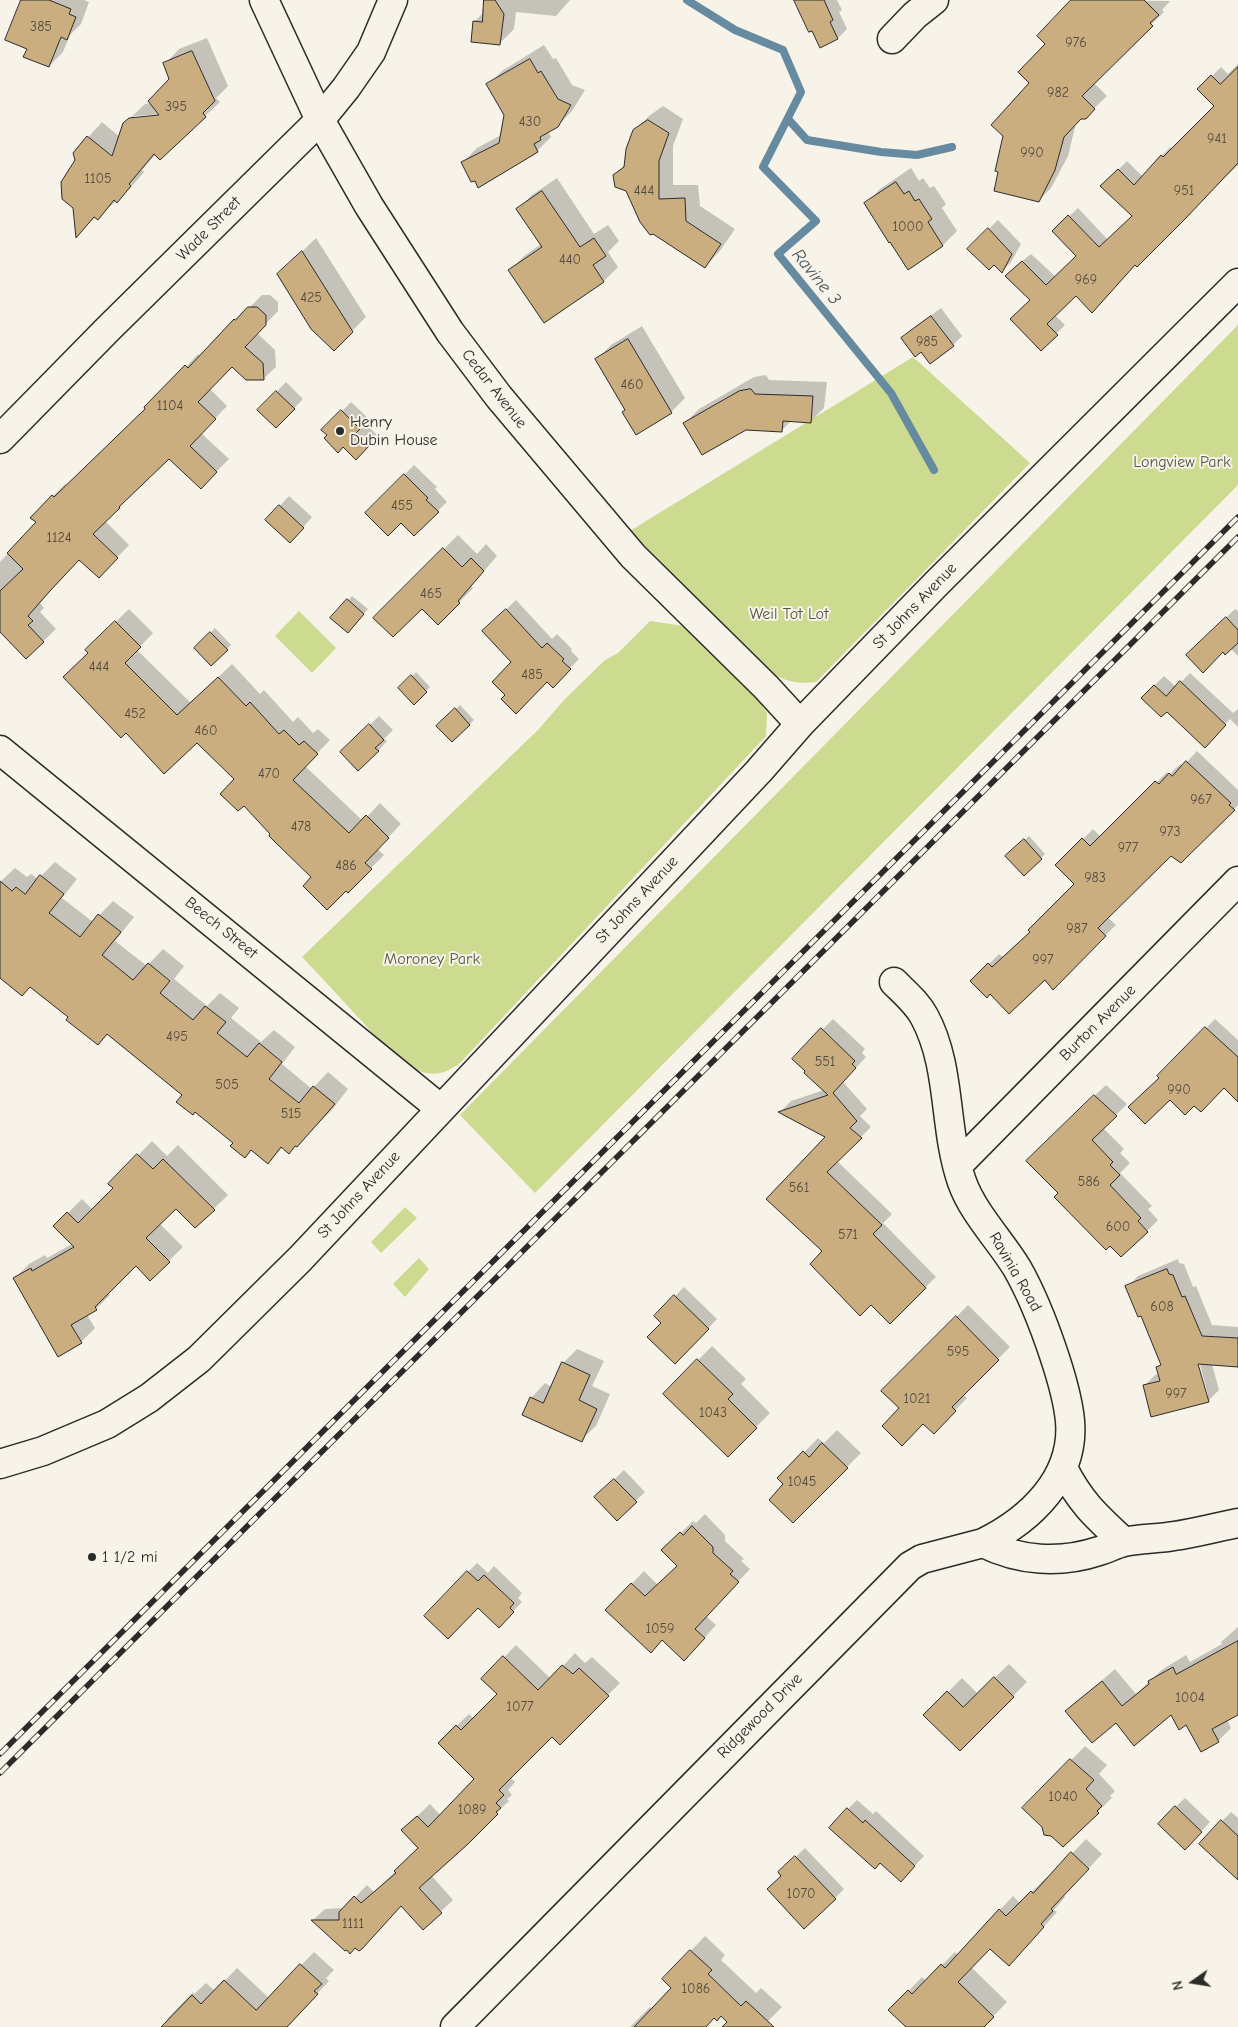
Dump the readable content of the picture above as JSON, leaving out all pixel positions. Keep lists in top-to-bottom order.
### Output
{
  "streets": {
    "street": [
      "Wade Street",
      "Cedar Avenue",
      "St Johns Avenue",
      "Beech Street",
      "Burton Avenue",
      "Ravinia Road",
      "Ridgewood Drive"
    ]
  },
  "crossings": [
    ["Wade Street", "Cedar Avenue"],
    ["Cedar Avenue", "St Johns Avenue"],
    ["St Johns Avenue", "Beech Street"],
    ["Burton Avenue", "Ravinia Road"],
    ["Ravinia Road", "Ridgewood Drive"]
  ],
  "water": ["Ravine 3"],
  "parks": ["Longview Park", "Weil Tot Lot", "Moroney Park"],
  "places": ["Henry Dubin House", "1 1/2 mi"],
  "house_numbers": [
    "385",
    "976",
    "982",
    "395",
    "430",
    "941",
    "990",
    "1105",
    "444",
    "951",
    "1000",
    "440",
    "969",
    "425",
    "985",
    "460",
    "1104",
    "455",
    "1124",
    "465",
    "444",
    "485",
    "452",
    "460",
    "470",
    "967",
    "478",
    "973",
    "977",
    "486",
    "983",
    "987",
    "997",
    "495",
    "551",
    "505",
    "990",
    "515",
    "586",
    "561",
    "600",
    "571",
    "608",
    "595",
    "997",
    "1021",
    "1043",
    "1045",
    "1059",
    "1004",
    "1077",
    "1040",
    "1089",
    "1070",
    "1111",
    "1086"
  ],
  "north": "left"
}
